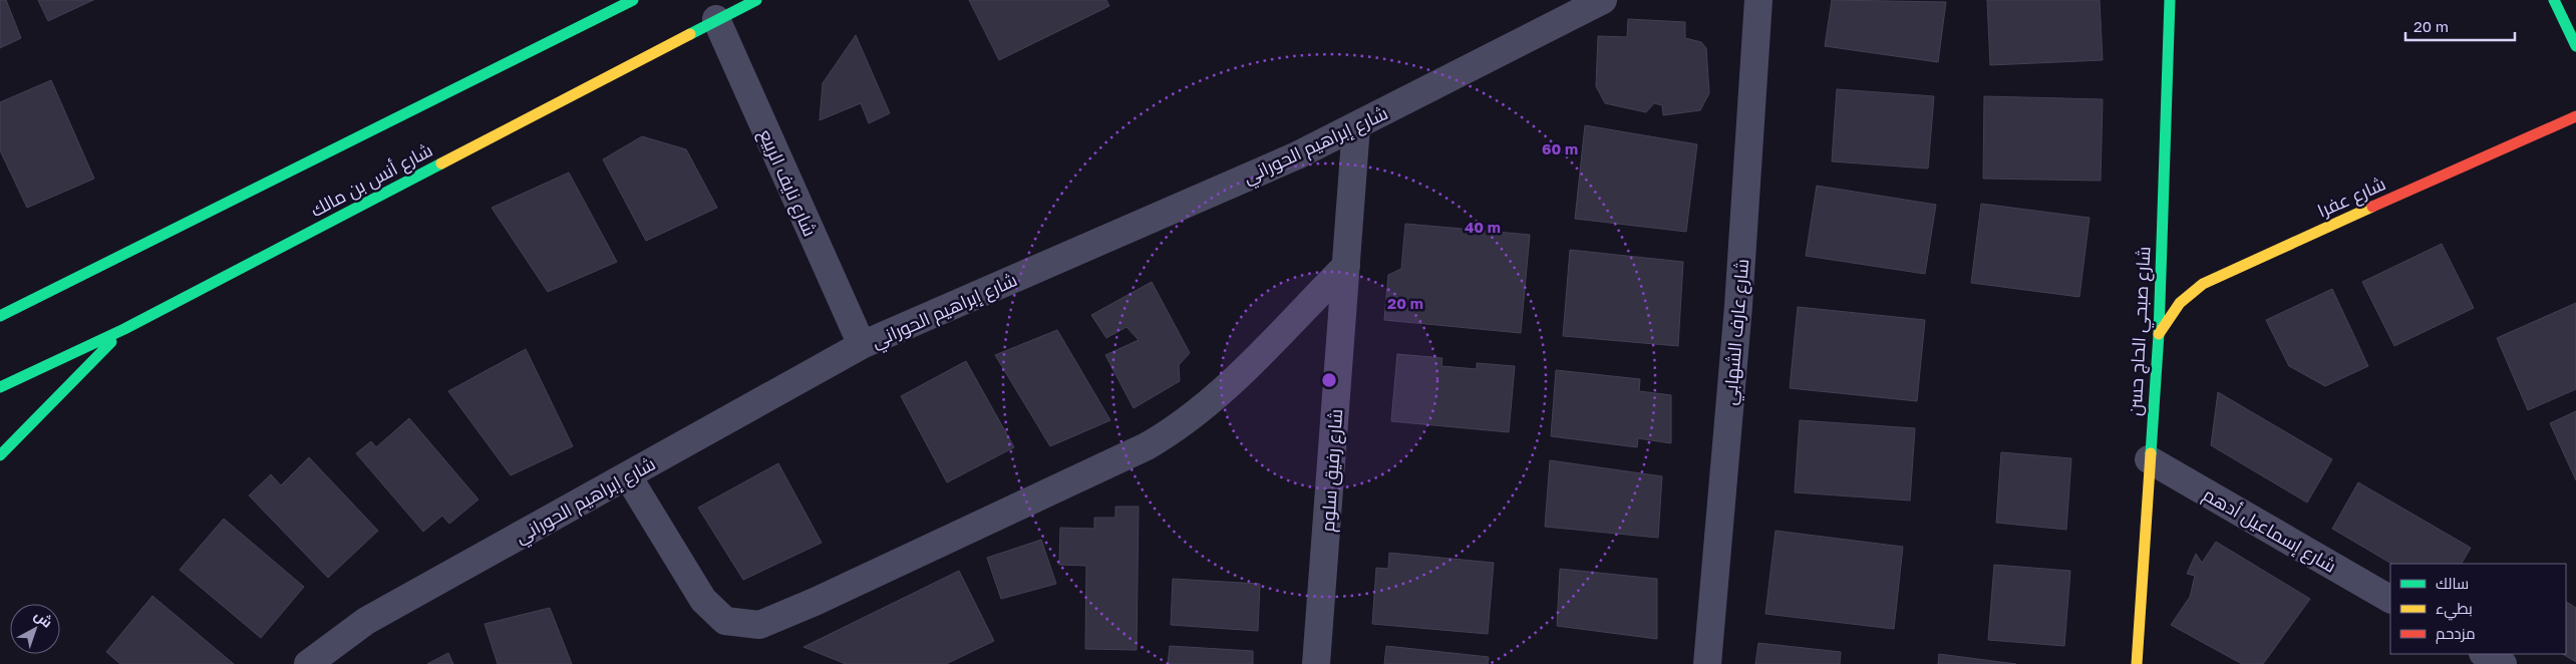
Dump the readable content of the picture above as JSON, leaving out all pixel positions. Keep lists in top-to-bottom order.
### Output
{
  "streets": {
    "main road": ["شارع أنس بن مالك", "شارع عفرا", "شارع صبحي الحاج حسن"],
    "street": [
      "شارع إبراهيم الحوراني",
      "شارع نايف الربيع",
      "شارع عارف الشهابي",
      "شارع رفيق سلوم",
      "شارع إسماعيل أدهم"
    ]
  },
  "crossings": [
    ["شارع إبراهيم الحوراني", "شارع نايف الربيع"],
    ["شارع إبراهيم الحوراني", "شارع رفيق سلوم"],
    ["شارع أنس بن مالك", "شارع نايف الربيع"],
    ["شارع عفرا", "شارع صبحي الحاج حسن"],
    ["شارع صبحي الحاج حسن", "شارع إسماعيل أدهم"]
  ],
  "legend": ["سالك", "بطيء", "مزدحم"],
  "scale_bar": "20 m",
  "north": "top right",
  "rings": ["60 m", "40 m", "20 m"]
}
